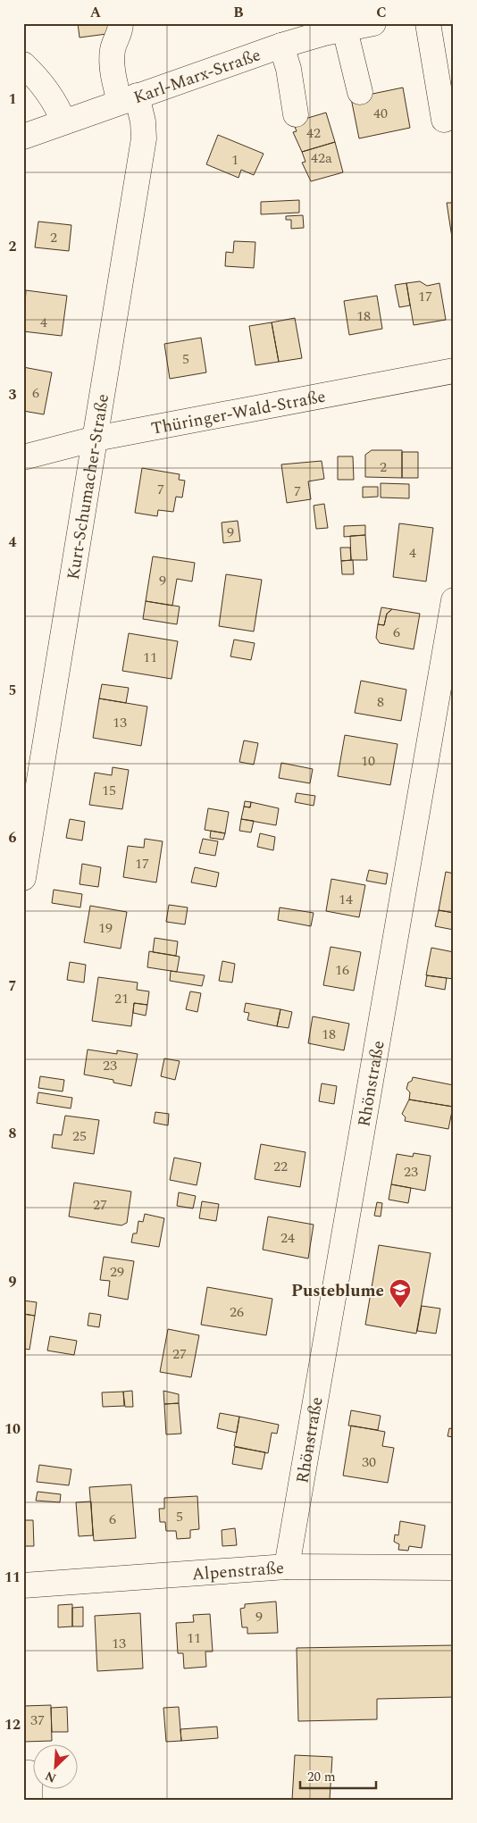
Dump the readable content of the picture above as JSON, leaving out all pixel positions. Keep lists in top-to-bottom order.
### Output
{
  "streets": {
    "street": [
      "Karl-Marx-Straße",
      "Thüringer-Wald-Straße",
      "Kurt-Schumacher-Straße",
      "Rhönstraße",
      "Alpenstraße"
    ]
  },
  "crossings": [
    ["Karl-Marx-Straße", "Kurt-Schumacher-Straße"],
    ["Thüringer-Wald-Straße", "Kurt-Schumacher-Straße"],
    ["Rhönstraße", "Alpenstraße"]
  ],
  "places": {
    "school or university": ["Pusteblume"]
  },
  "house_numbers": [
    "40",
    "42",
    "42a",
    "1",
    "2",
    "17",
    "18",
    "4",
    "5",
    "6",
    "2",
    "7",
    "7",
    "9",
    "4",
    "9",
    "6",
    "11",
    "8",
    "13",
    "10",
    "15",
    "17",
    "14",
    "19",
    "16",
    "21",
    "18",
    "23",
    "25",
    "22",
    "23",
    "27",
    "24",
    "29",
    "26",
    "27",
    "30",
    "5",
    "6",
    "9",
    "11",
    "13",
    "37"
  ],
  "scale_bar": "20 m",
  "north": "bottom left",
  "grid": {
    "columns": ["A", "B", "C"],
    "rows": [
      "1",
      "2",
      "3",
      "4",
      "5",
      "6",
      "7",
      "8",
      "9",
      "10",
      "11",
      "12"
    ]
  }
}
